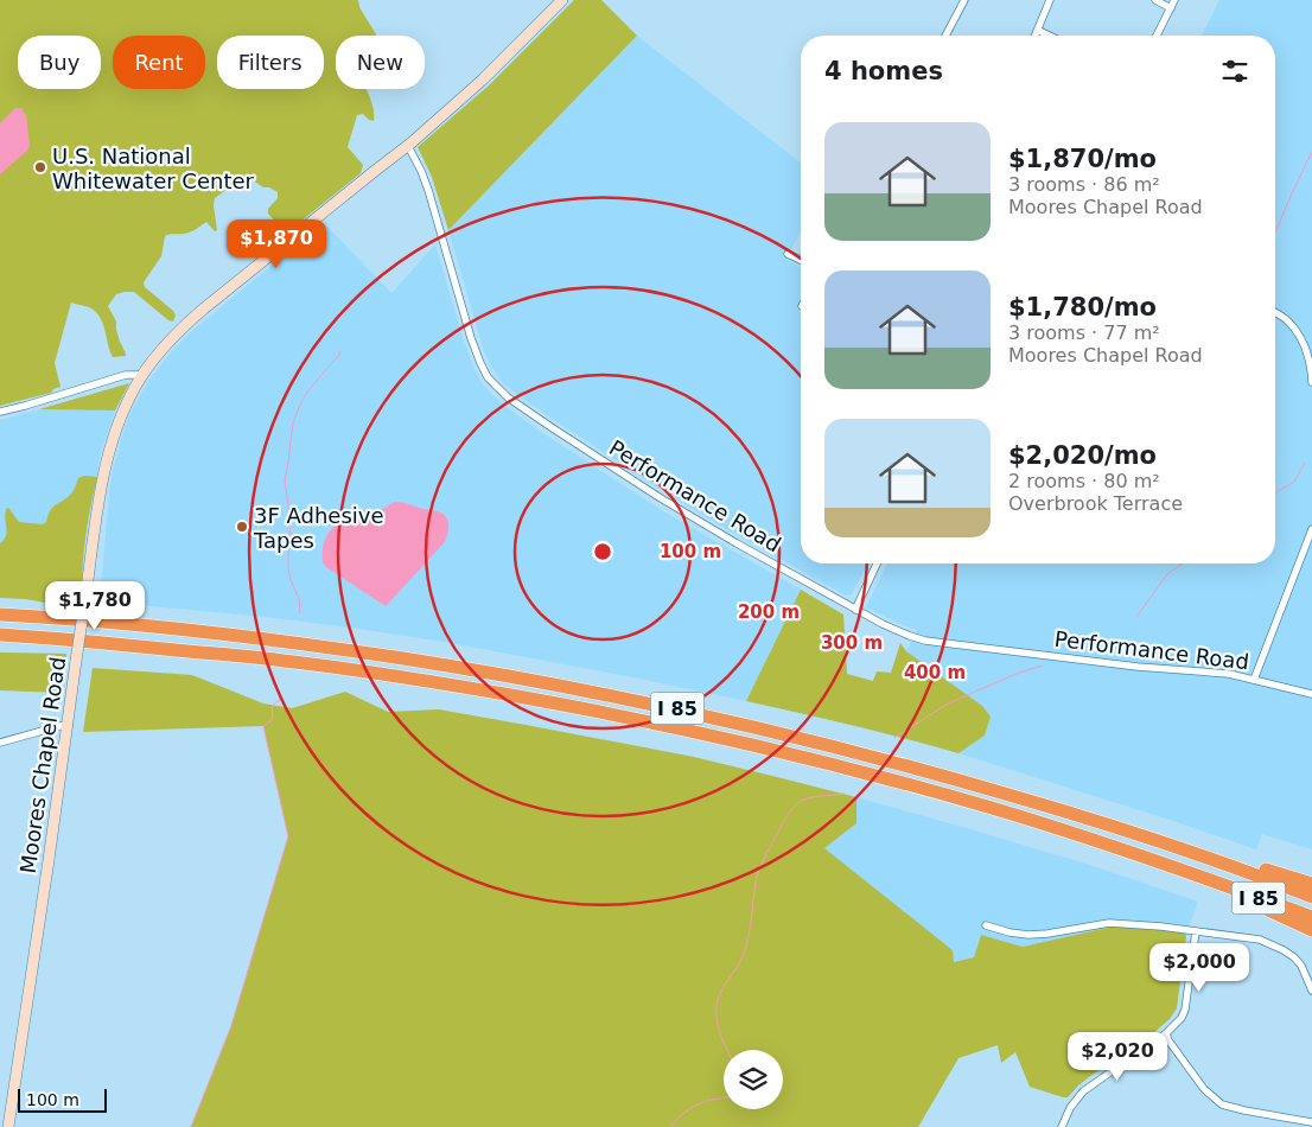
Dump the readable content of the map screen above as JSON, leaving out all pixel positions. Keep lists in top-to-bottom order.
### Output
{
  "streets": {
    "highway": ["I 85"],
    "main road": ["Moores Chapel Road"],
    "street": ["Performance Road"]
  },
  "crossings": [
    ["Performance Road", "Moores Chapel Road"]
  ],
  "places": ["U.S. National Whitewater Center", "3F Adhesive Tapes"],
  "scale_bar": "100 m",
  "page": {
    "chip": [
      "Buy",
      "Rent",
      "Filters",
      "New"
    ],
    "heading": "4 homes",
    "list": [
      {
        "name": "$1,870/mo",
        "note": "3 rooms · 86 m² · Moores Chapel Road"
      },
      {
        "name": "$1,780/mo",
        "note": "3 rooms · 77 m² · Moores Chapel Road"
      },
      {
        "name": "$2,020/mo",
        "note": "2 rooms · 80 m² · Overbrook Terrace"
      }
    ],
    "price": [
      "$1,870",
      "$1,780",
      "$2,000",
      "$2,020"
    ],
    "scale": "100 m"
  },
  "rings": [
    "100 m",
    "200 m",
    "300 m",
    "400 m"
  ]
}
